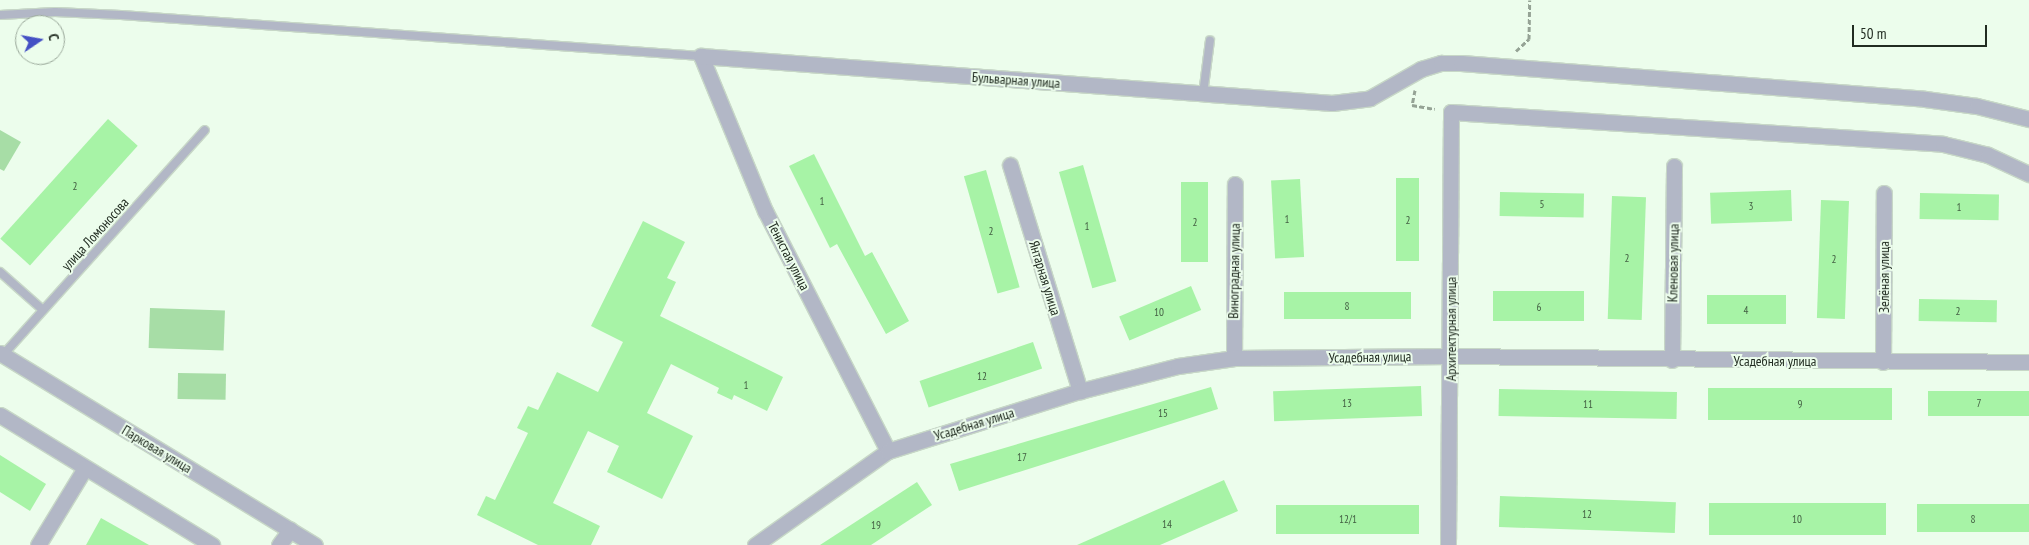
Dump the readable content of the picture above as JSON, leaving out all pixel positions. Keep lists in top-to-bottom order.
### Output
{
  "streets": {
    "street": [
      "Бульварная улица",
      "Тенистая улица",
      "Кленовая улица",
      "Виноградная улица",
      "Зелёная улица",
      "Янтарная улица",
      "Архитектурная улица",
      "Усадебная улица",
      "Парковая улица"
    ],
    "lane": ["улица Ломоносова"]
  },
  "crossings": [
    ["Бульварная улица", "Тенистая улица"],
    ["улица Ломоносова", "Парковая улица"],
    ["Тенистая улица", "Усадебная улица"],
    ["Кленовая улица", "Усадебная улица"],
    ["Виноградная улица", "Усадебная улица"],
    ["Зелёная улица", "Усадебная улица"],
    ["Янтарная улица", "Усадебная улица"],
    ["Архитектурная улица", "Усадебная улица"]
  ],
  "house_numbers": [
    "2",
    "1",
    "5",
    "3",
    "1",
    "1",
    "2",
    "2",
    "1",
    "2",
    "2",
    "2",
    "8",
    "6",
    "4",
    "2",
    "10",
    "12",
    "1",
    "13",
    "7",
    "11",
    "9",
    "15",
    "17",
    "12",
    "12/1",
    "10",
    "8",
    "14",
    "19"
  ],
  "scale_bar": "50 m",
  "north": "right"
}
